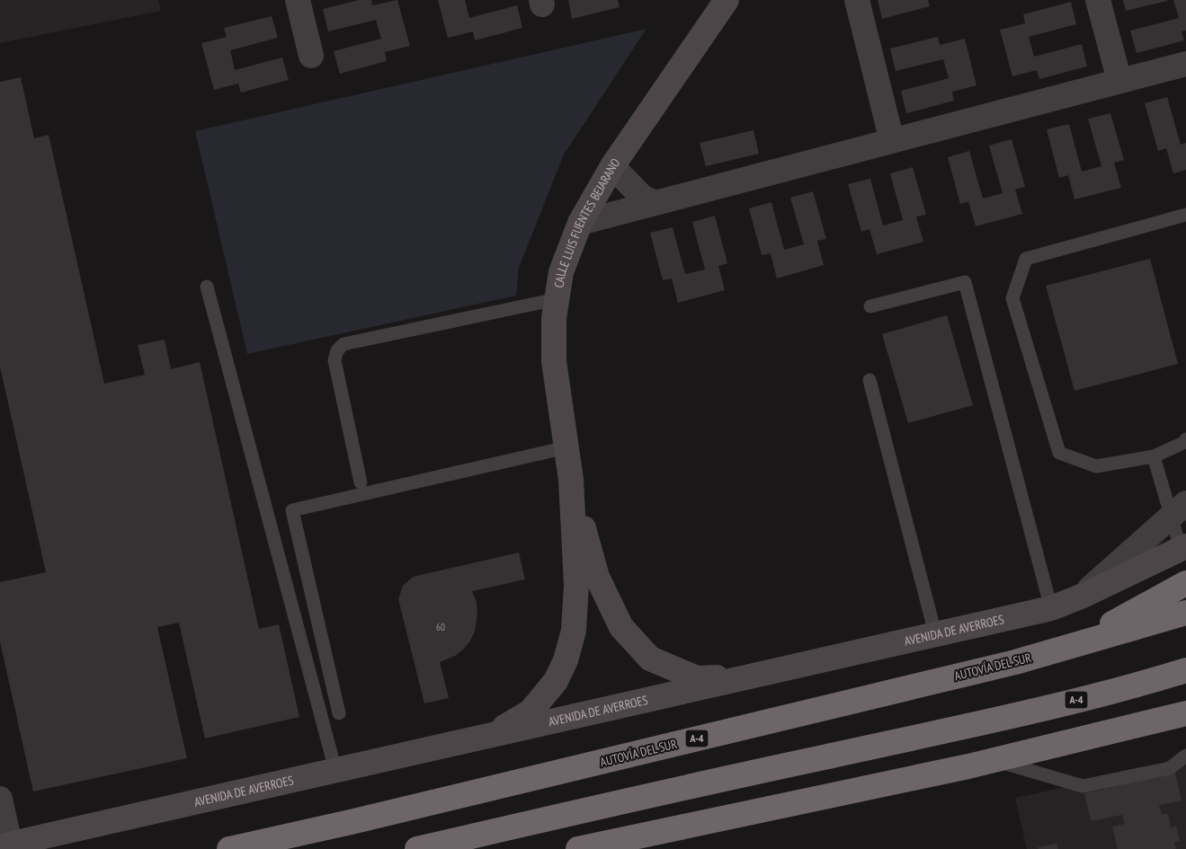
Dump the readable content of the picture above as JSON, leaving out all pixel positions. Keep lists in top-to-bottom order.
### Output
{
  "streets": {
    "highway": ["AUTOVÍA DEL SUR", "A-4"],
    "street": ["CALLE LUIS FUENTES BEJARANO", "AVENIDA DE AVERROES"]
  },
  "crossings": [
    ["AUTOVÍA DEL SUR", "A-4"]
  ],
  "house_numbers": ["60"]
}
